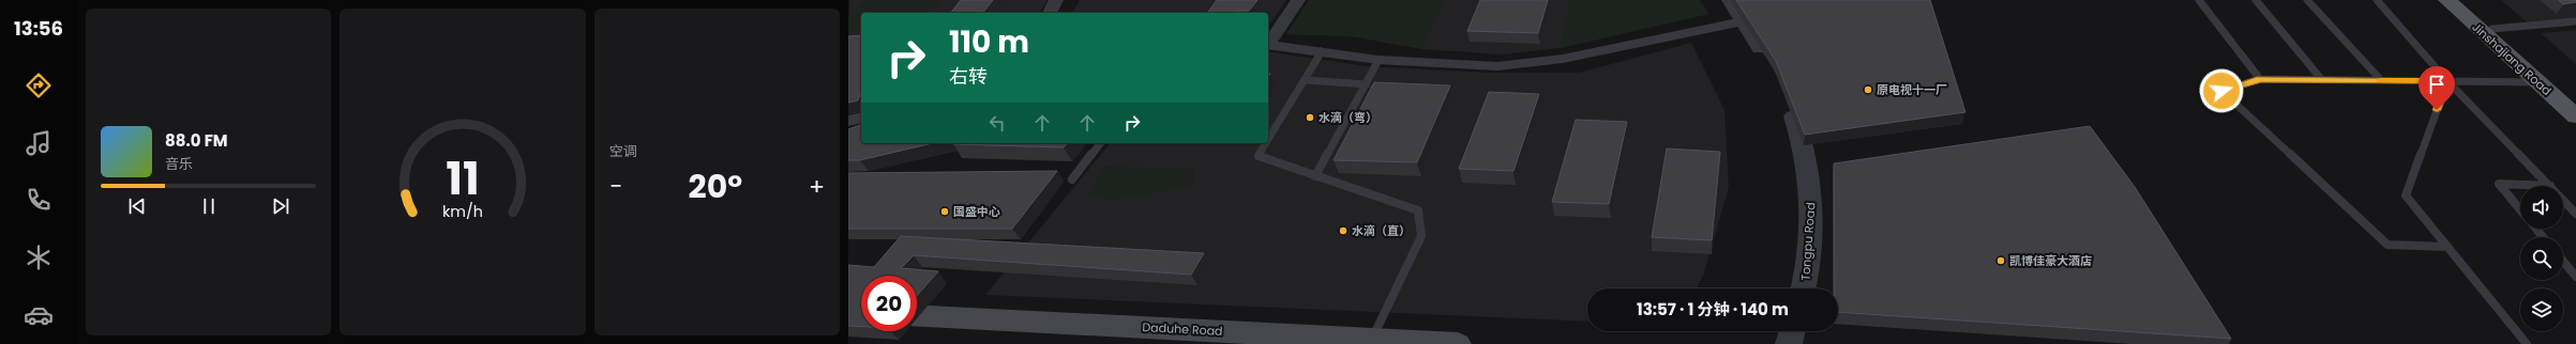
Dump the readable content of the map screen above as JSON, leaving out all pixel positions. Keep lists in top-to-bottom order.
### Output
{
  "streets": {
    "main road": ["Jinshajiang Road", "Daduhe Road"],
    "street": ["Tongpu Road"]
  },
  "places": [
    "原电视十一厂",
    "水滴（弯）",
    "国盛中心",
    "水滴（直）",
    "凯博佳豪大酒店"
  ],
  "page": {
    "tabs": "13:56",
    "tile": "空调",
    "turn": ["110 m", "右转"],
    "song": ["88.0 FM", "音乐"],
    "heat": ["−", "20°", "+"],
    "limit": "20",
    "trip": "13:57 · 1 分钟 · 140 m",
    "gauge": ["11", "km/h"]
  }
}
